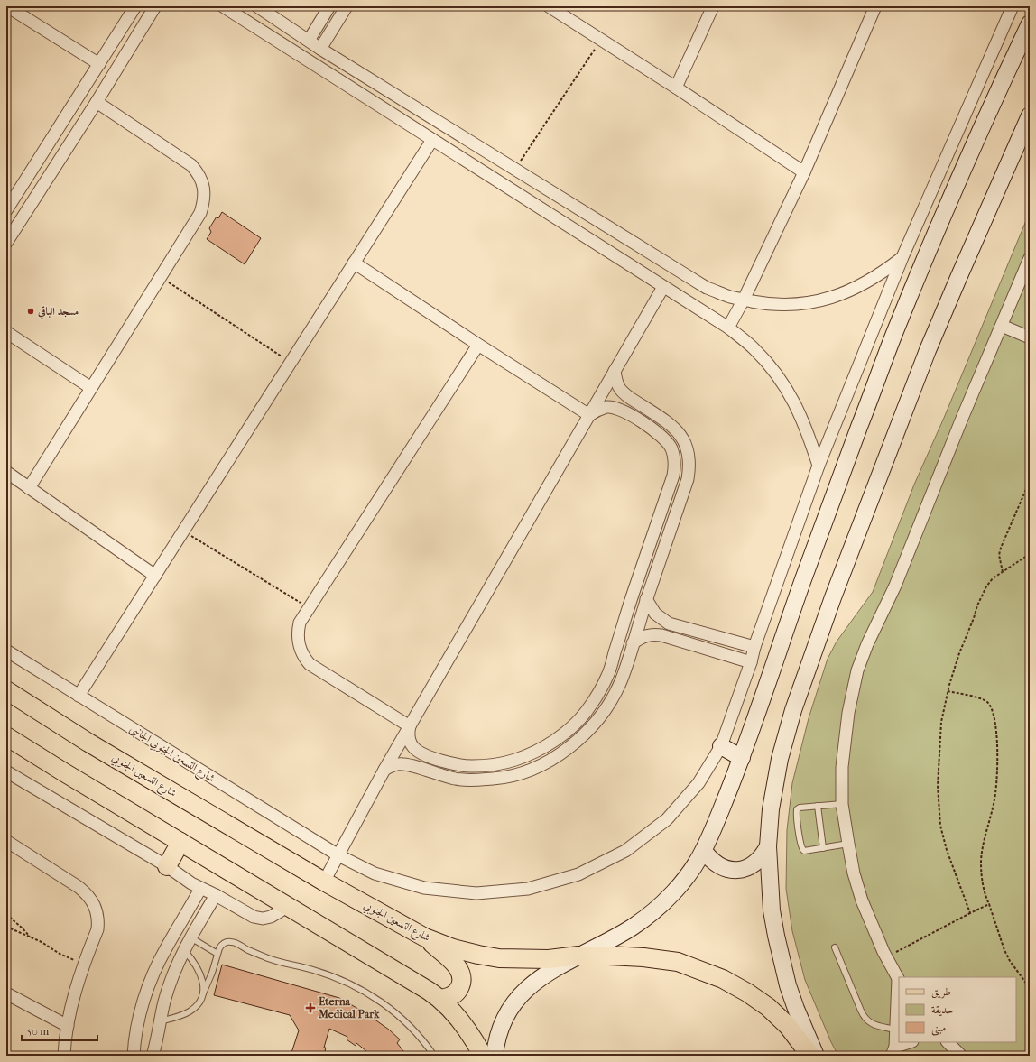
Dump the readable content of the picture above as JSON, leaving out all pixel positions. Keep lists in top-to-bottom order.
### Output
{
  "streets": {
    "main road": ["شارع التسعين الجنوبي"],
    "street": ["شارع التسعين الجنوبي الجانبى"]
  },
  "places": {
    "other": ["مسجد الباقي"],
    "health": ["Eterna Medical Park"]
  },
  "legend": ["طريق", "حديقة", "مبنى"],
  "scale_bar": "50 m"
}
